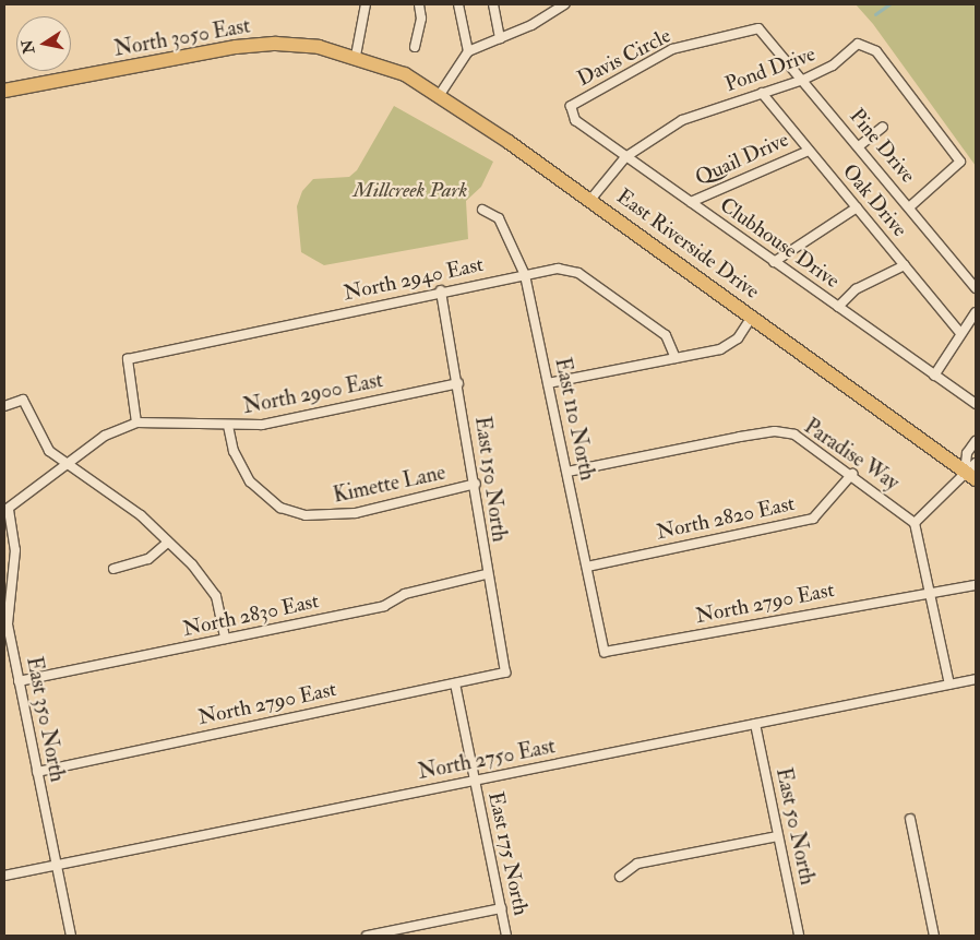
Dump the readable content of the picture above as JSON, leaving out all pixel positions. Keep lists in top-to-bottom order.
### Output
{
  "streets": {
    "main road": ["North 3050 East", "East Riverside Drive"],
    "street": [
      "Davis Circle",
      "Pond Drive",
      "Pine Drive",
      "Quail Drive",
      "Oak Drive",
      "Clubhouse Drive",
      "North 2940 East",
      "North 2900 East",
      "East 110 North",
      "Paradise Way",
      "East 150 North",
      "Kimette Lane",
      "North 2820 East",
      "North 2790 East",
      "North 2830 East",
      "East 350 North",
      "North 2750 East",
      "East 50 North",
      "East 175 North"
    ]
  },
  "crossings": [
    ["North 3050 East", "East Riverside Drive"],
    ["Davis Circle", "Pine Drive"],
    ["Davis Circle", "Clubhouse Drive"],
    ["Pond Drive", "Pine Drive"],
    ["Pond Drive", "Oak Drive"],
    ["Pond Drive", "Clubhouse Drive"],
    ["Pond Drive", "East Riverside Drive"],
    ["Quail Drive", "Oak Drive"],
    ["Quail Drive", "Clubhouse Drive"],
    ["North 2940 East", "North 2900 East"],
    ["North 2940 East", "East 110 North"],
    ["North 2940 East", "East 150 North"],
    ["North 2900 East", "East 150 North"],
    ["North 2900 East", "Kimette Lane"],
    ["North 2900 East", "East 350 North"],
    ["East 110 North", "Paradise Way"],
    ["East 110 North", "North 2820 East"],
    ["East 110 North", "North 2790 East"],
    ["Paradise Way", "North 2820 East"],
    ["East 150 North", "Kimette Lane"],
    ["East 150 North", "North 2790 East"],
    ["East 150 North", "North 2830 East"],
    ["North 2790 East", "East 350 North"],
    ["North 2790 East", "East 175 North"],
    ["North 2830 East", "East 350 North"],
    ["East 350 North", "North 2750 East"],
    ["North 2750 East", "East 50 North"],
    ["North 2750 East", "East 175 North"]
  ],
  "parks": ["Millcreek Park"],
  "north": "left"
}
